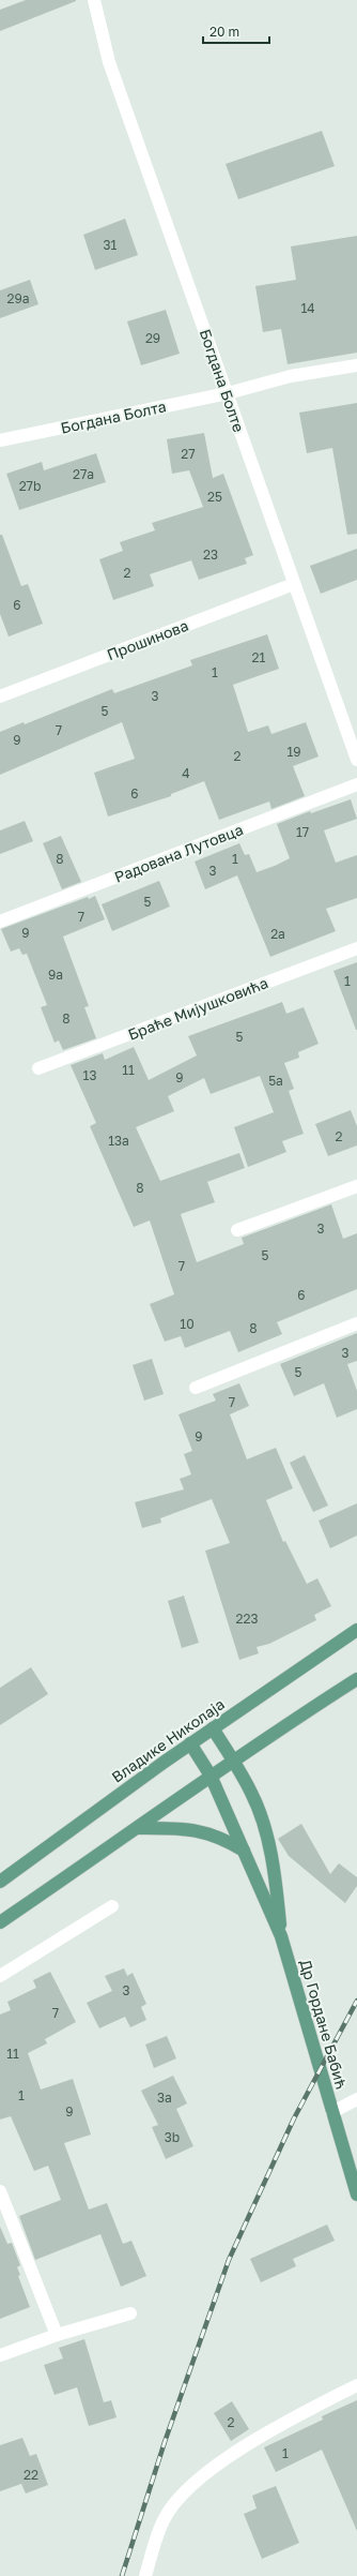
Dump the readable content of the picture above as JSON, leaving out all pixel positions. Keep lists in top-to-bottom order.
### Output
{
  "streets": {
    "main road": ["Владике Николаја", "Др Гордане Бабић"],
    "street": [
      "Богдана Болте",
      "Богдана Болта",
      "Прошинова",
      "Радована Лутовца",
      "Браће Мијушковића"
    ]
  },
  "crossings": [
    ["Богдана Болте", "Богдана Болта"],
    ["Богдана Болте", "Прошинова"],
    ["Владике Николаја", "Др Гордане Бабић"]
  ],
  "house_numbers": [
    "31",
    "29a",
    "14",
    "29",
    "27",
    "27a",
    "27b",
    "25",
    "23",
    "2",
    "6",
    "21",
    "1",
    "3",
    "5",
    "7",
    "9",
    "19",
    "2",
    "4",
    "6",
    "17",
    "8",
    "1",
    "3",
    "5",
    "7",
    "9",
    "2a",
    "9a",
    "1",
    "8",
    "5",
    "11",
    "13",
    "9",
    "5a",
    "2",
    "13a",
    "8",
    "3",
    "5",
    "7",
    "6",
    "10",
    "8",
    "3",
    "5",
    "7",
    "9",
    "223",
    "3",
    "7",
    "11",
    "1",
    "3a",
    "9",
    "3b",
    "2",
    "1",
    "22"
  ],
  "scale_bar": "20 m"
}
